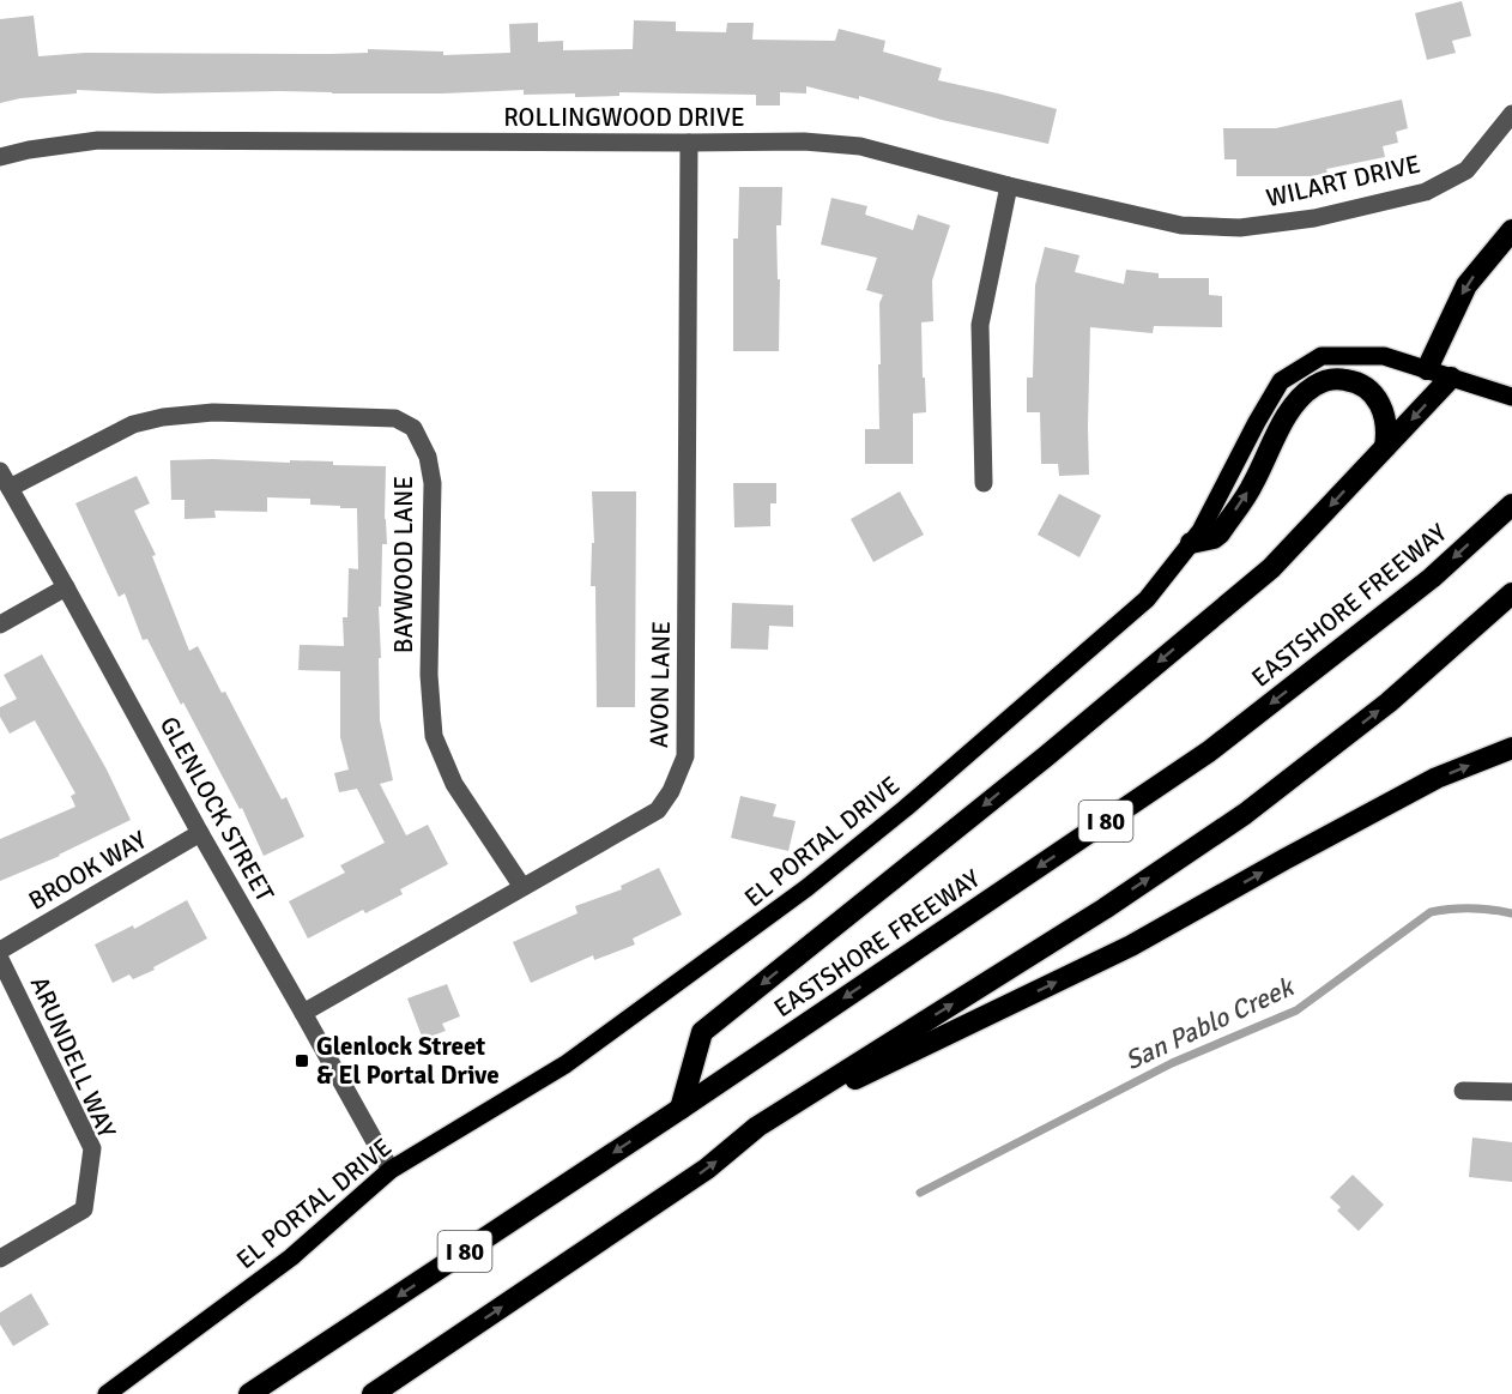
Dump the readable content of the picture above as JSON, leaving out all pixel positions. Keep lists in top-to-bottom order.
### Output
{
  "streets": {
    "highway": ["EASTSHORE FREEWAY", "I 80"],
    "main road": ["EL PORTAL DRIVE"],
    "street": [
      "ROLLINGWOOD DRIVE",
      "WILART DRIVE",
      "BAYWOOD LANE",
      "AVON LANE",
      "GLENLOCK STREET",
      "BROOK WAY",
      "ARUNDELL WAY"
    ]
  },
  "crossings": [
    ["ROLLINGWOOD DRIVE", "WILART DRIVE"],
    ["ROLLINGWOOD DRIVE", "AVON LANE"],
    ["BAYWOOD LANE", "AVON LANE"],
    ["BAYWOOD LANE", "GLENLOCK STREET"],
    ["AVON LANE", "GLENLOCK STREET"],
    ["GLENLOCK STREET", "EL PORTAL DRIVE"],
    ["GLENLOCK STREET", "BROOK WAY"]
  ],
  "water": ["San Pablo Creek"],
  "places": {
    "transit": ["Glenlock Street & El Portal Drive"]
  }
}
